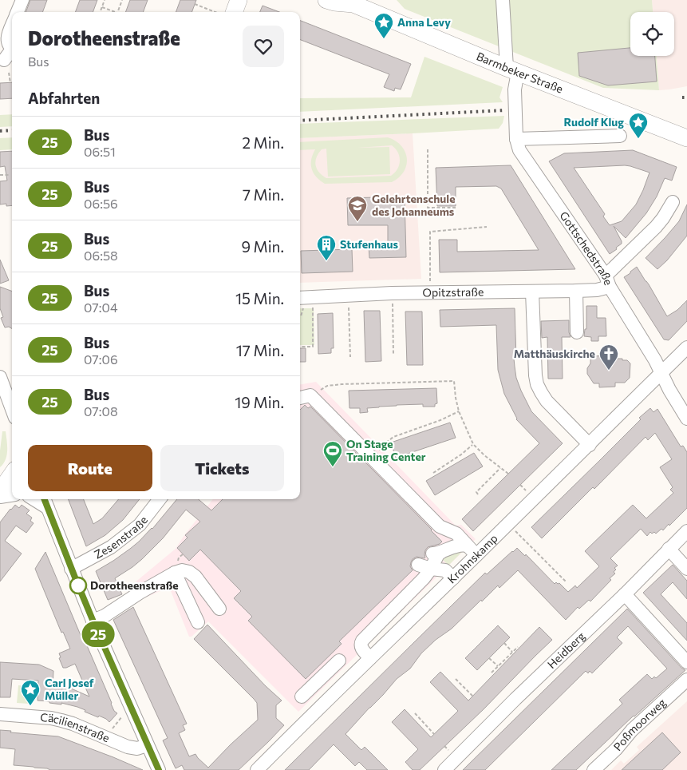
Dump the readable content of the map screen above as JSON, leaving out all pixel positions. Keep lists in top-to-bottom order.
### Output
{
  "streets": {
    "main road": ["Barmbeker Straße"],
    "street": [
      "Gottschedstraße",
      "Opitzstraße",
      "Zesenstraße",
      "Krohnskamp",
      "Heidberg",
      "Poßmoorweg",
      "Cäcilienstraße"
    ]
  },
  "crossings": [
    ["Barmbeker Straße", "Gottschedstraße"],
    ["Gottschedstraße", "Opitzstraße"],
    ["Gottschedstraße", "Krohnskamp"]
  ],
  "places": {
    "place": ["Anna Levy", "Rudolf Klug", "Carl Josef Müller"],
    "school or university": ["Gelehrtenschule des Johanneums"],
    "building": ["Stufenhaus"],
    "church": ["Matthäuskirche"],
    "sports": ["On Stage Training Center"],
    "other": ["Dorotheenstraße"]
  },
  "lines": ["bus line 25"],
  "page": {
    "on_map": "25",
    "heading": [
      ["Dorotheenstraße", "Bus"],
      "Abfahrten"
    ],
    "list": [
      {
        "mark": "25",
        "name": "Bus",
        "note": "06:51",
        "value": "2 Min."
      },
      {
        "mark": "25",
        "name": "Bus",
        "note": "06:56",
        "value": "7 Min."
      },
      {
        "mark": "25",
        "name": "Bus",
        "note": "06:58",
        "value": "9 Min."
      },
      {
        "mark": "25",
        "name": "Bus",
        "note": "07:04",
        "value": "15 Min."
      },
      {
        "mark": "25",
        "name": "Bus",
        "note": "07:06",
        "value": "17 Min."
      },
      {
        "mark": "25",
        "name": "Bus",
        "note": "07:08",
        "value": "19 Min."
      }
    ],
    "buttons": ["Route", "Tickets"]
  }
}
